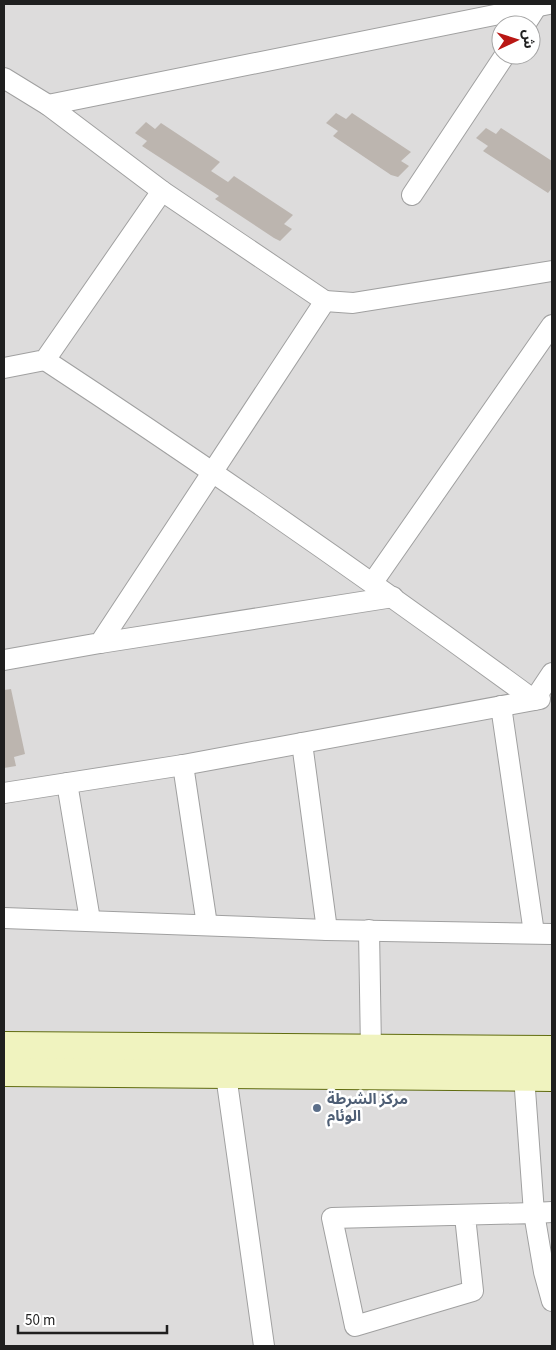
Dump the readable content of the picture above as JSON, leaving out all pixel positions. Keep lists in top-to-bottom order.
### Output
{
  "places": ["مركز الشرطة الوئام"],
  "scale_bar": "50 m",
  "north": "right"
}
